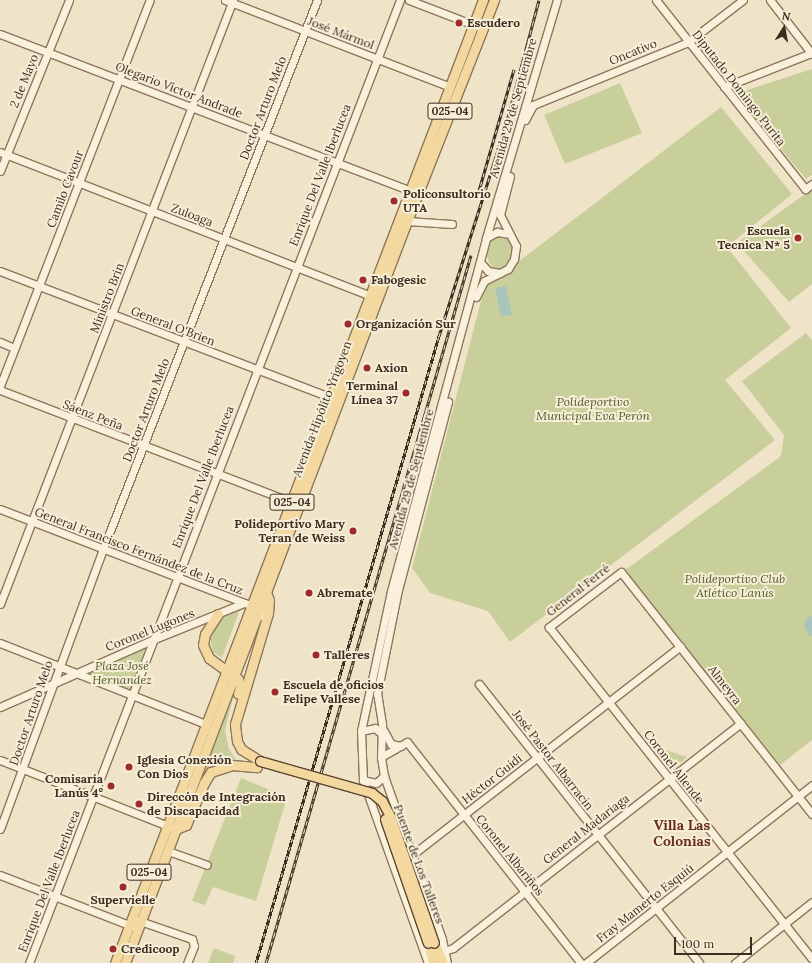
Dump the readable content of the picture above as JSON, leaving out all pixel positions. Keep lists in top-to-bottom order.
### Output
{
  "streets": {
    "main road": ["025-04", "Avenida Hipólito Yrigoyen", "Puente de Los Talleres"],
    "street": [
      "José Mármol",
      "Oncativo",
      "2 de Mayo",
      "Diputado Domingo Purita",
      "Olegario Víctor Andrade",
      "Doctor Arturo Melo",
      "Avenida 29 de Septiembre",
      "Enrique Del Valle Iberlucea",
      "Camilo Cavour",
      "Zuloaga",
      "Ministro Brin",
      "General O'Brien",
      "Sáenz Peña",
      "General Francisco Fernández de la Cruz",
      "General Ferré",
      "Coronel Lugones",
      "Almeyra",
      "José Pastor Albarracín",
      "Coronel Allende",
      "Héctor Guidi",
      "General Madariaga",
      "Coronel Albariños",
      "Fray Mamerto Esquiú"
    ]
  },
  "crossings": [
    ["José Mármol", "Doctor Arturo Melo"],
    ["José Mármol", "Enrique Del Valle Iberlucea"],
    ["José Mármol", "Ministro Brin"],
    ["José Mármol", "Avenida Hipólito Yrigoyen"],
    ["Oncativo", "Diputado Domingo Purita"],
    ["Oncativo", "Avenida 29 de Septiembre"],
    ["2 de Mayo", "Olegario Víctor Andrade"],
    ["2 de Mayo", "Zuloaga"],
    ["Olegario Víctor Andrade", "Doctor Arturo Melo"],
    ["Olegario Víctor Andrade", "Enrique Del Valle Iberlucea"],
    ["Olegario Víctor Andrade", "Camilo Cavour"],
    ["Olegario Víctor Andrade", "Ministro Brin"],
    ["Olegario Víctor Andrade", "Avenida Hipólito Yrigoyen"],
    ["Doctor Arturo Melo", "Zuloaga"],
    ["Doctor Arturo Melo", "General O'Brien"],
    ["Doctor Arturo Melo", "Sáenz Peña"],
    ["Doctor Arturo Melo", "General Francisco Fernández de la Cruz"],
    ["Doctor Arturo Melo", "Coronel Lugones"],
    ["Avenida 29 de Septiembre", "Héctor Guidi"],
    ["Avenida 29 de Septiembre", "General Madariaga"],
    ["Enrique Del Valle Iberlucea", "Zuloaga"],
    ["Enrique Del Valle Iberlucea", "General O'Brien"],
    ["Enrique Del Valle Iberlucea", "Sáenz Peña"],
    ["Enrique Del Valle Iberlucea", "General Francisco Fernández de la Cruz"],
    ["Enrique Del Valle Iberlucea", "Coronel Lugones"],
    ["Camilo Cavour", "Zuloaga"],
    ["Camilo Cavour", "General O'Brien"],
    ["Zuloaga", "Ministro Brin"],
    ["Zuloaga", "Avenida Hipólito Yrigoyen"],
    ["Ministro Brin", "General O'Brien"],
    ["Ministro Brin", "Sáenz Peña"],
    ["Ministro Brin", "General Francisco Fernández de la Cruz"],
    ["General O'Brien", "Avenida Hipólito Yrigoyen"],
    ["Avenida Hipólito Yrigoyen", "Sáenz Peña"],
    ["Avenida Hipólito Yrigoyen", "General Francisco Fernández de la Cruz"],
    ["Avenida Hipólito Yrigoyen", "Coronel Lugones"],
    ["Avenida Hipólito Yrigoyen", "Puente de Los Talleres"],
    ["General Francisco Fernández de la Cruz", "Coronel Lugones"],
    ["General Francisco Fernández de la Cruz", "Puente de Los Talleres"],
    ["General Ferré", "Almeyra"],
    ["General Ferré", "Coronel Allende"],
    ["Almeyra", "Héctor Guidi"],
    ["Almeyra", "General Madariaga"],
    ["Almeyra", "Fray Mamerto Esquiú"],
    ["José Pastor Albarracín", "Héctor Guidi"],
    ["José Pastor Albarracín", "General Madariaga"],
    ["José Pastor Albarracín", "Fray Mamerto Esquiú"],
    ["Coronel Allende", "Héctor Guidi"],
    ["Coronel Allende", "General Madariaga"],
    ["Coronel Allende", "Fray Mamerto Esquiú"],
    ["Héctor Guidi", "Coronel Albariños"],
    ["General Madariaga", "Coronel Albariños"]
  ],
  "districts": ["Villa Las Colonias"],
  "parks": ["Polideportivo Municipal Eva Perón", "Polideportivo Club Atlético Lanús", "Plaza José Hernandez"],
  "places": [
    "Escudero",
    "Policonsultorio UTA",
    "Escuela Tecnica N* 5",
    "Fabogesic",
    "Organización Sur",
    "Axion",
    "Terminal Línea 37",
    "Polideportivo Mary Teran de Weiss",
    "Abremate",
    "Talleres",
    "Escuela de oficios Felipe Vallese",
    "Iglesia Conexión Con Dios",
    "Comisaría Lanús 4°",
    "Direccón de Integración de Discapacidad",
    "Supervielle",
    "Credicoop"
  ],
  "scale_bar": "100 m",
  "north": "top"
}
